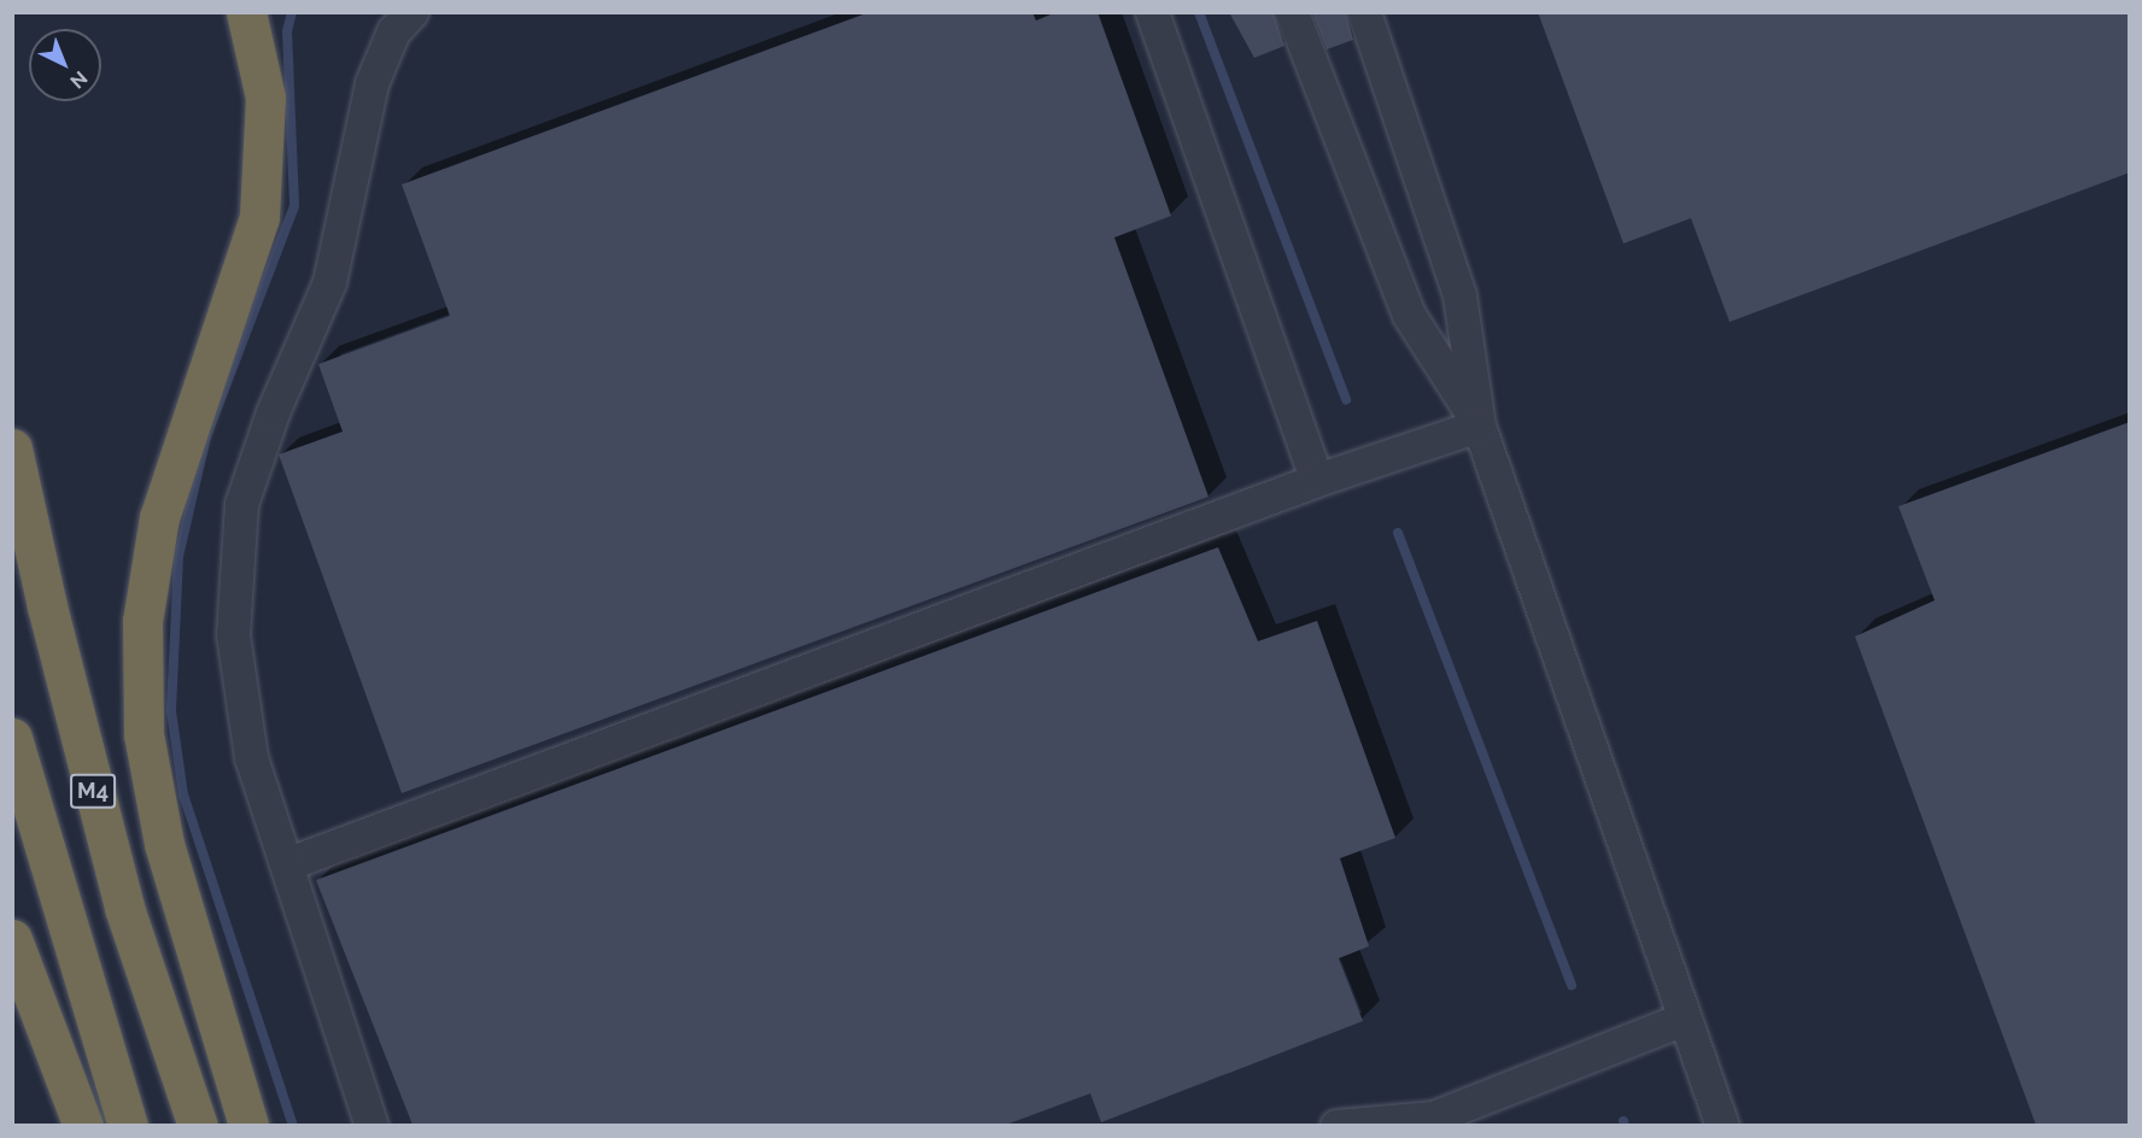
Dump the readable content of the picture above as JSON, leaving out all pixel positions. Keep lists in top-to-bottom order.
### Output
{
  "streets": {
    "highway": ["M4"]
  },
  "north": "bottom right"
}
